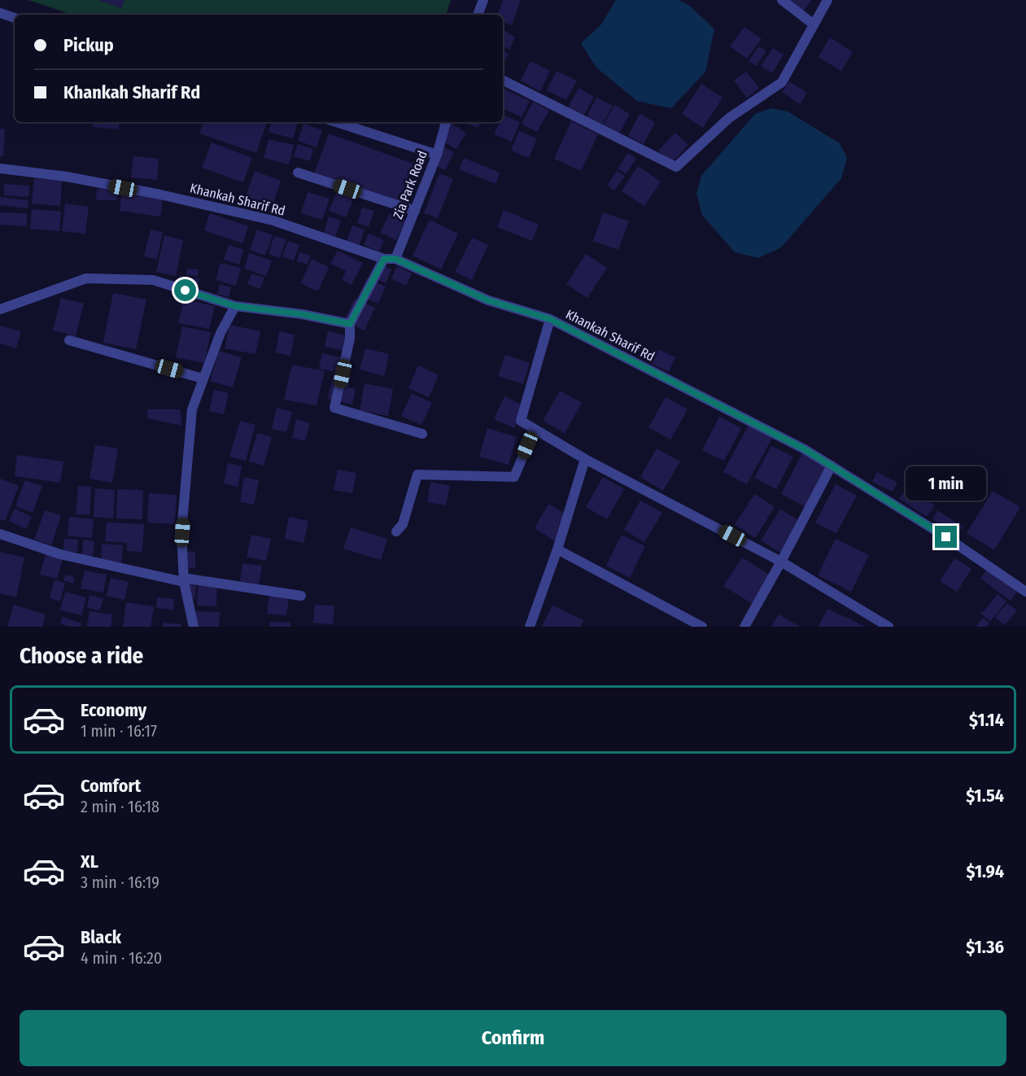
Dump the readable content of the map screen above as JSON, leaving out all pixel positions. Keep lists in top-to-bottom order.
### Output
{
  "streets": {
    "street": ["Zia Park Road", "Khankah Sharif Rd"]
  },
  "crossings": [
    ["Zia Park Road", "Khankah Sharif Rd"]
  ],
  "page": {
    "banner": ["Pickup", "Khankah Sharif Rd"],
    "bubble": "1 min",
    "heading": "Choose a ride",
    "list": [
      {
        "name": "Economy",
        "note": "1 min · 16:17",
        "value": "$1.14"
      },
      {
        "name": "Comfort",
        "note": "2 min · 16:18",
        "value": "$1.54"
      },
      {
        "name": "XL",
        "note": "3 min · 16:19",
        "value": "$1.94"
      },
      {
        "name": "Black",
        "note": "4 min · 16:20",
        "value": "$1.36"
      }
    ],
    "buttons": "Confirm"
  }
}
